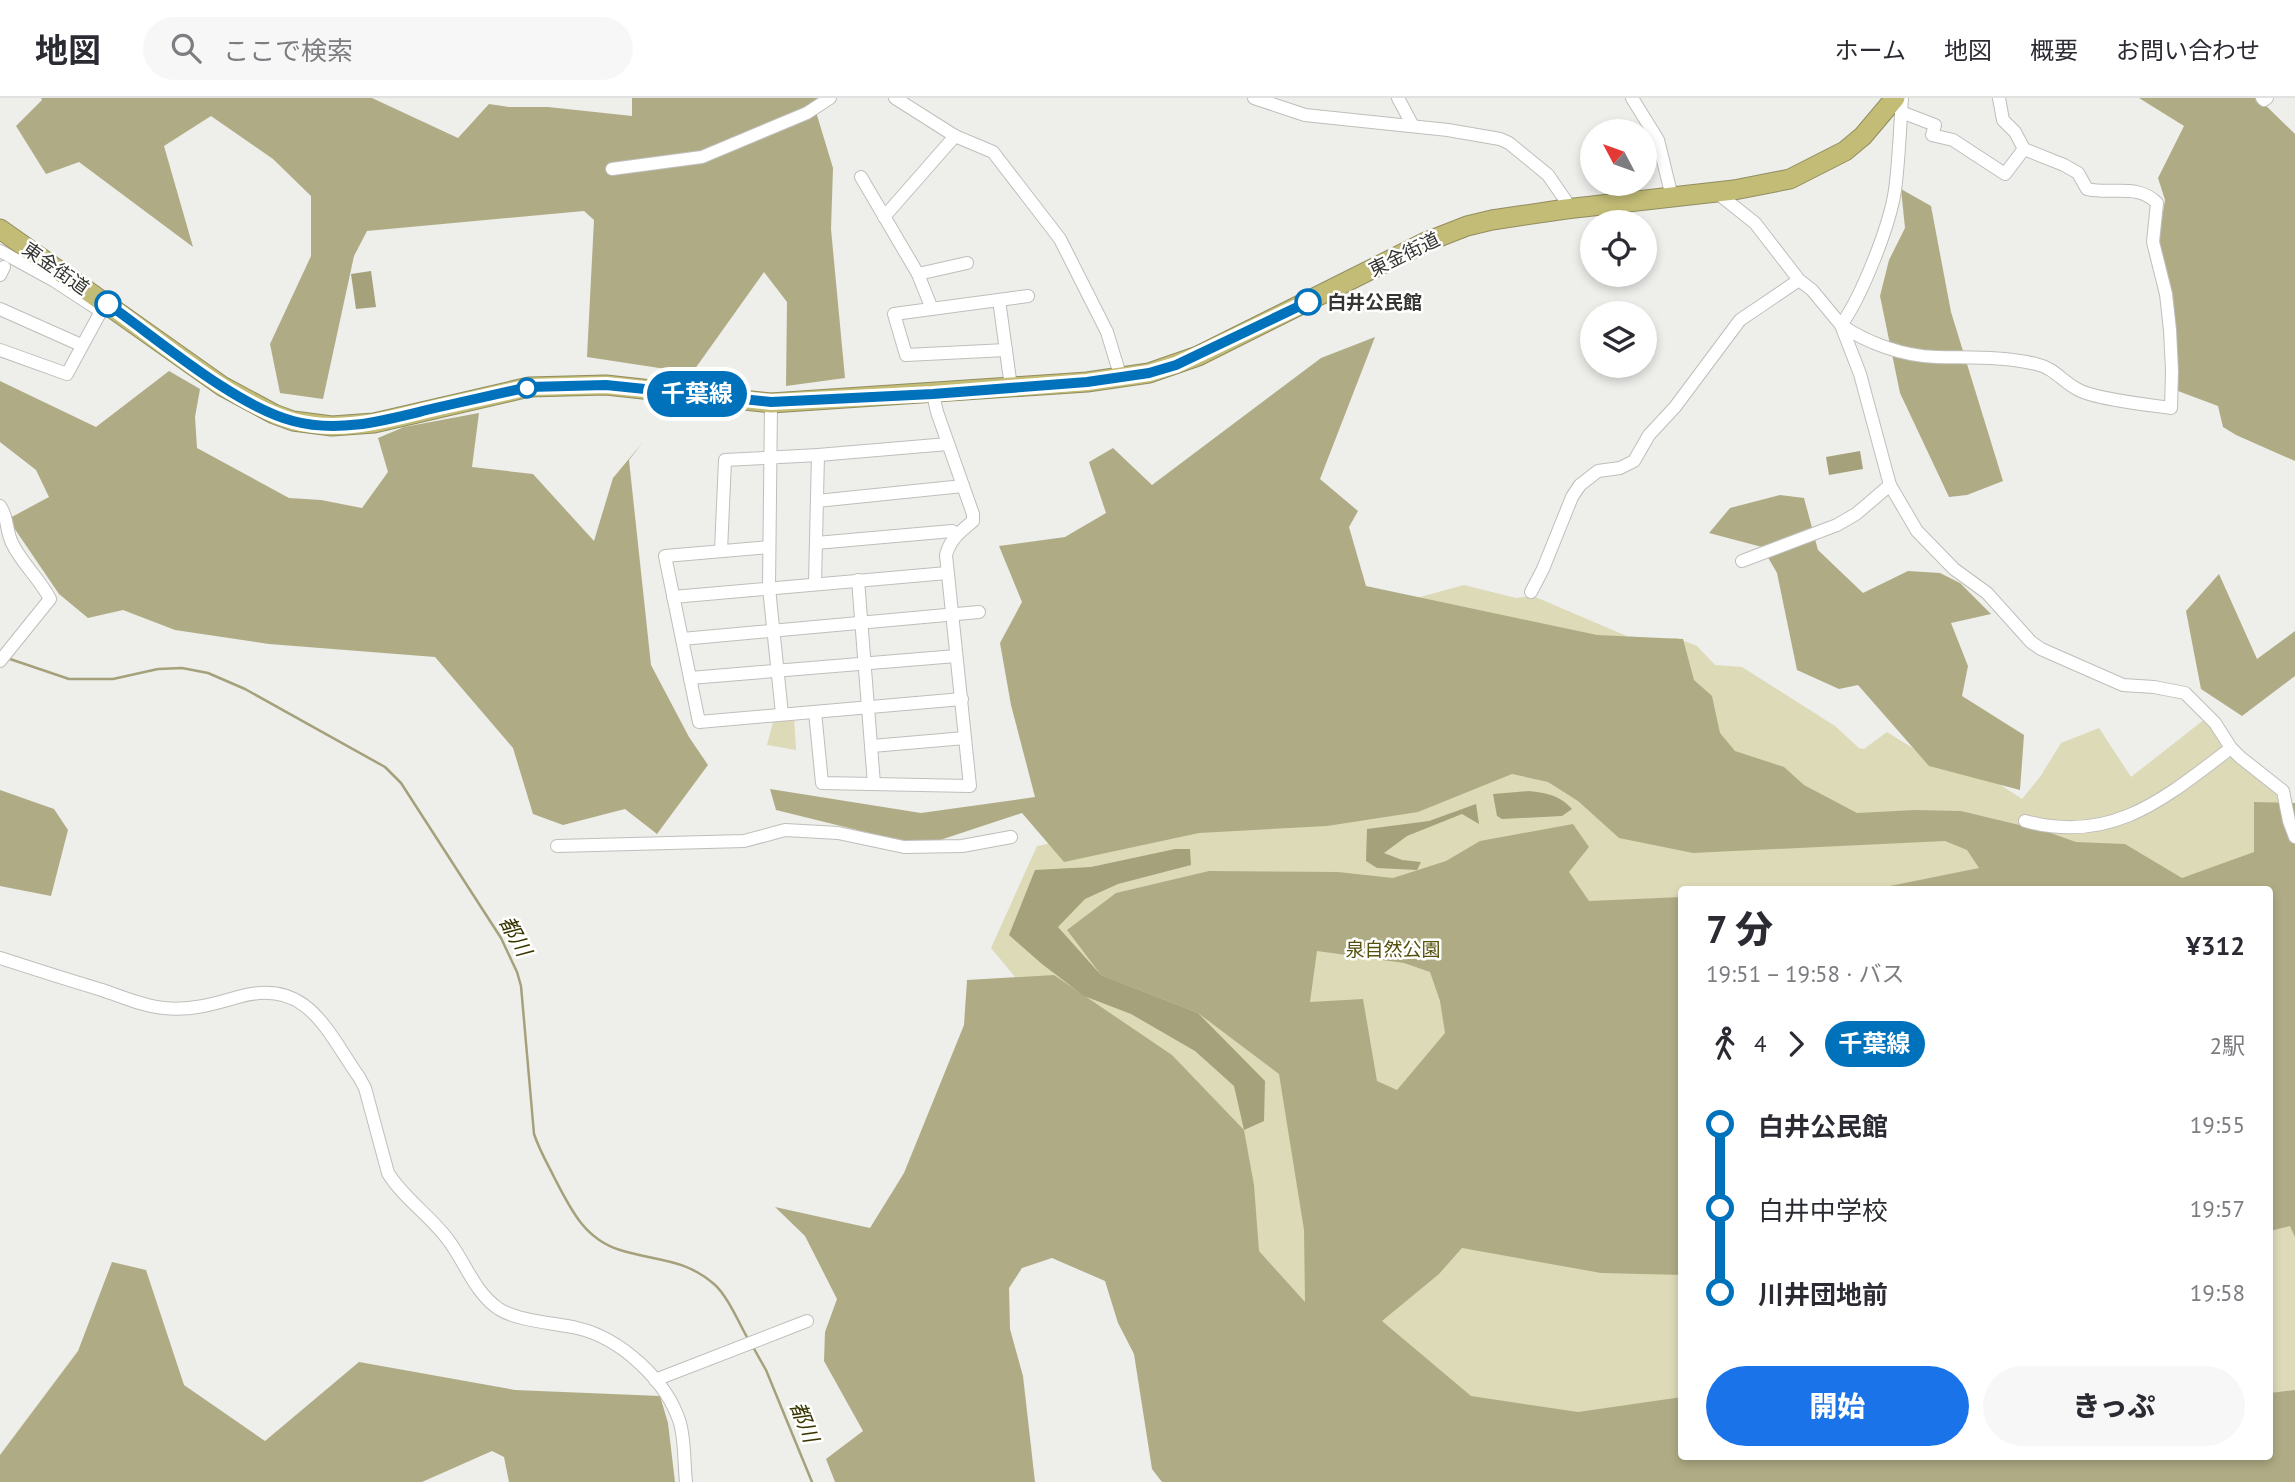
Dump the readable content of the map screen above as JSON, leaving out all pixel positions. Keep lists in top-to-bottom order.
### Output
{
  "streets": {
    "highway": ["東金街道"]
  },
  "water": ["都川"],
  "parks": ["泉自然公園"],
  "places": ["白井公民館"],
  "lines": ["bus line 千葉線"],
  "north": "top left",
  "page": {
    "header": "地図",
    "search": "ここで検索",
    "nav": [
      "ホーム",
      "地図",
      "概要",
      "お問い合わせ"
    ],
    "on_map": "千葉線",
    "heading": ["7 分", "19:51 – 19:58 · バス", "¥312"],
    "legs": ["4", "千葉線", "2駅"],
    "list": [
      {
        "name": "白井公民館",
        "value": "19:55"
      },
      {
        "name": "白井中学校",
        "value": "19:57"
      },
      {
        "name": "川井団地前",
        "value": "19:58"
      }
    ],
    "buttons": ["開始", "きっぷ"]
  }
}
